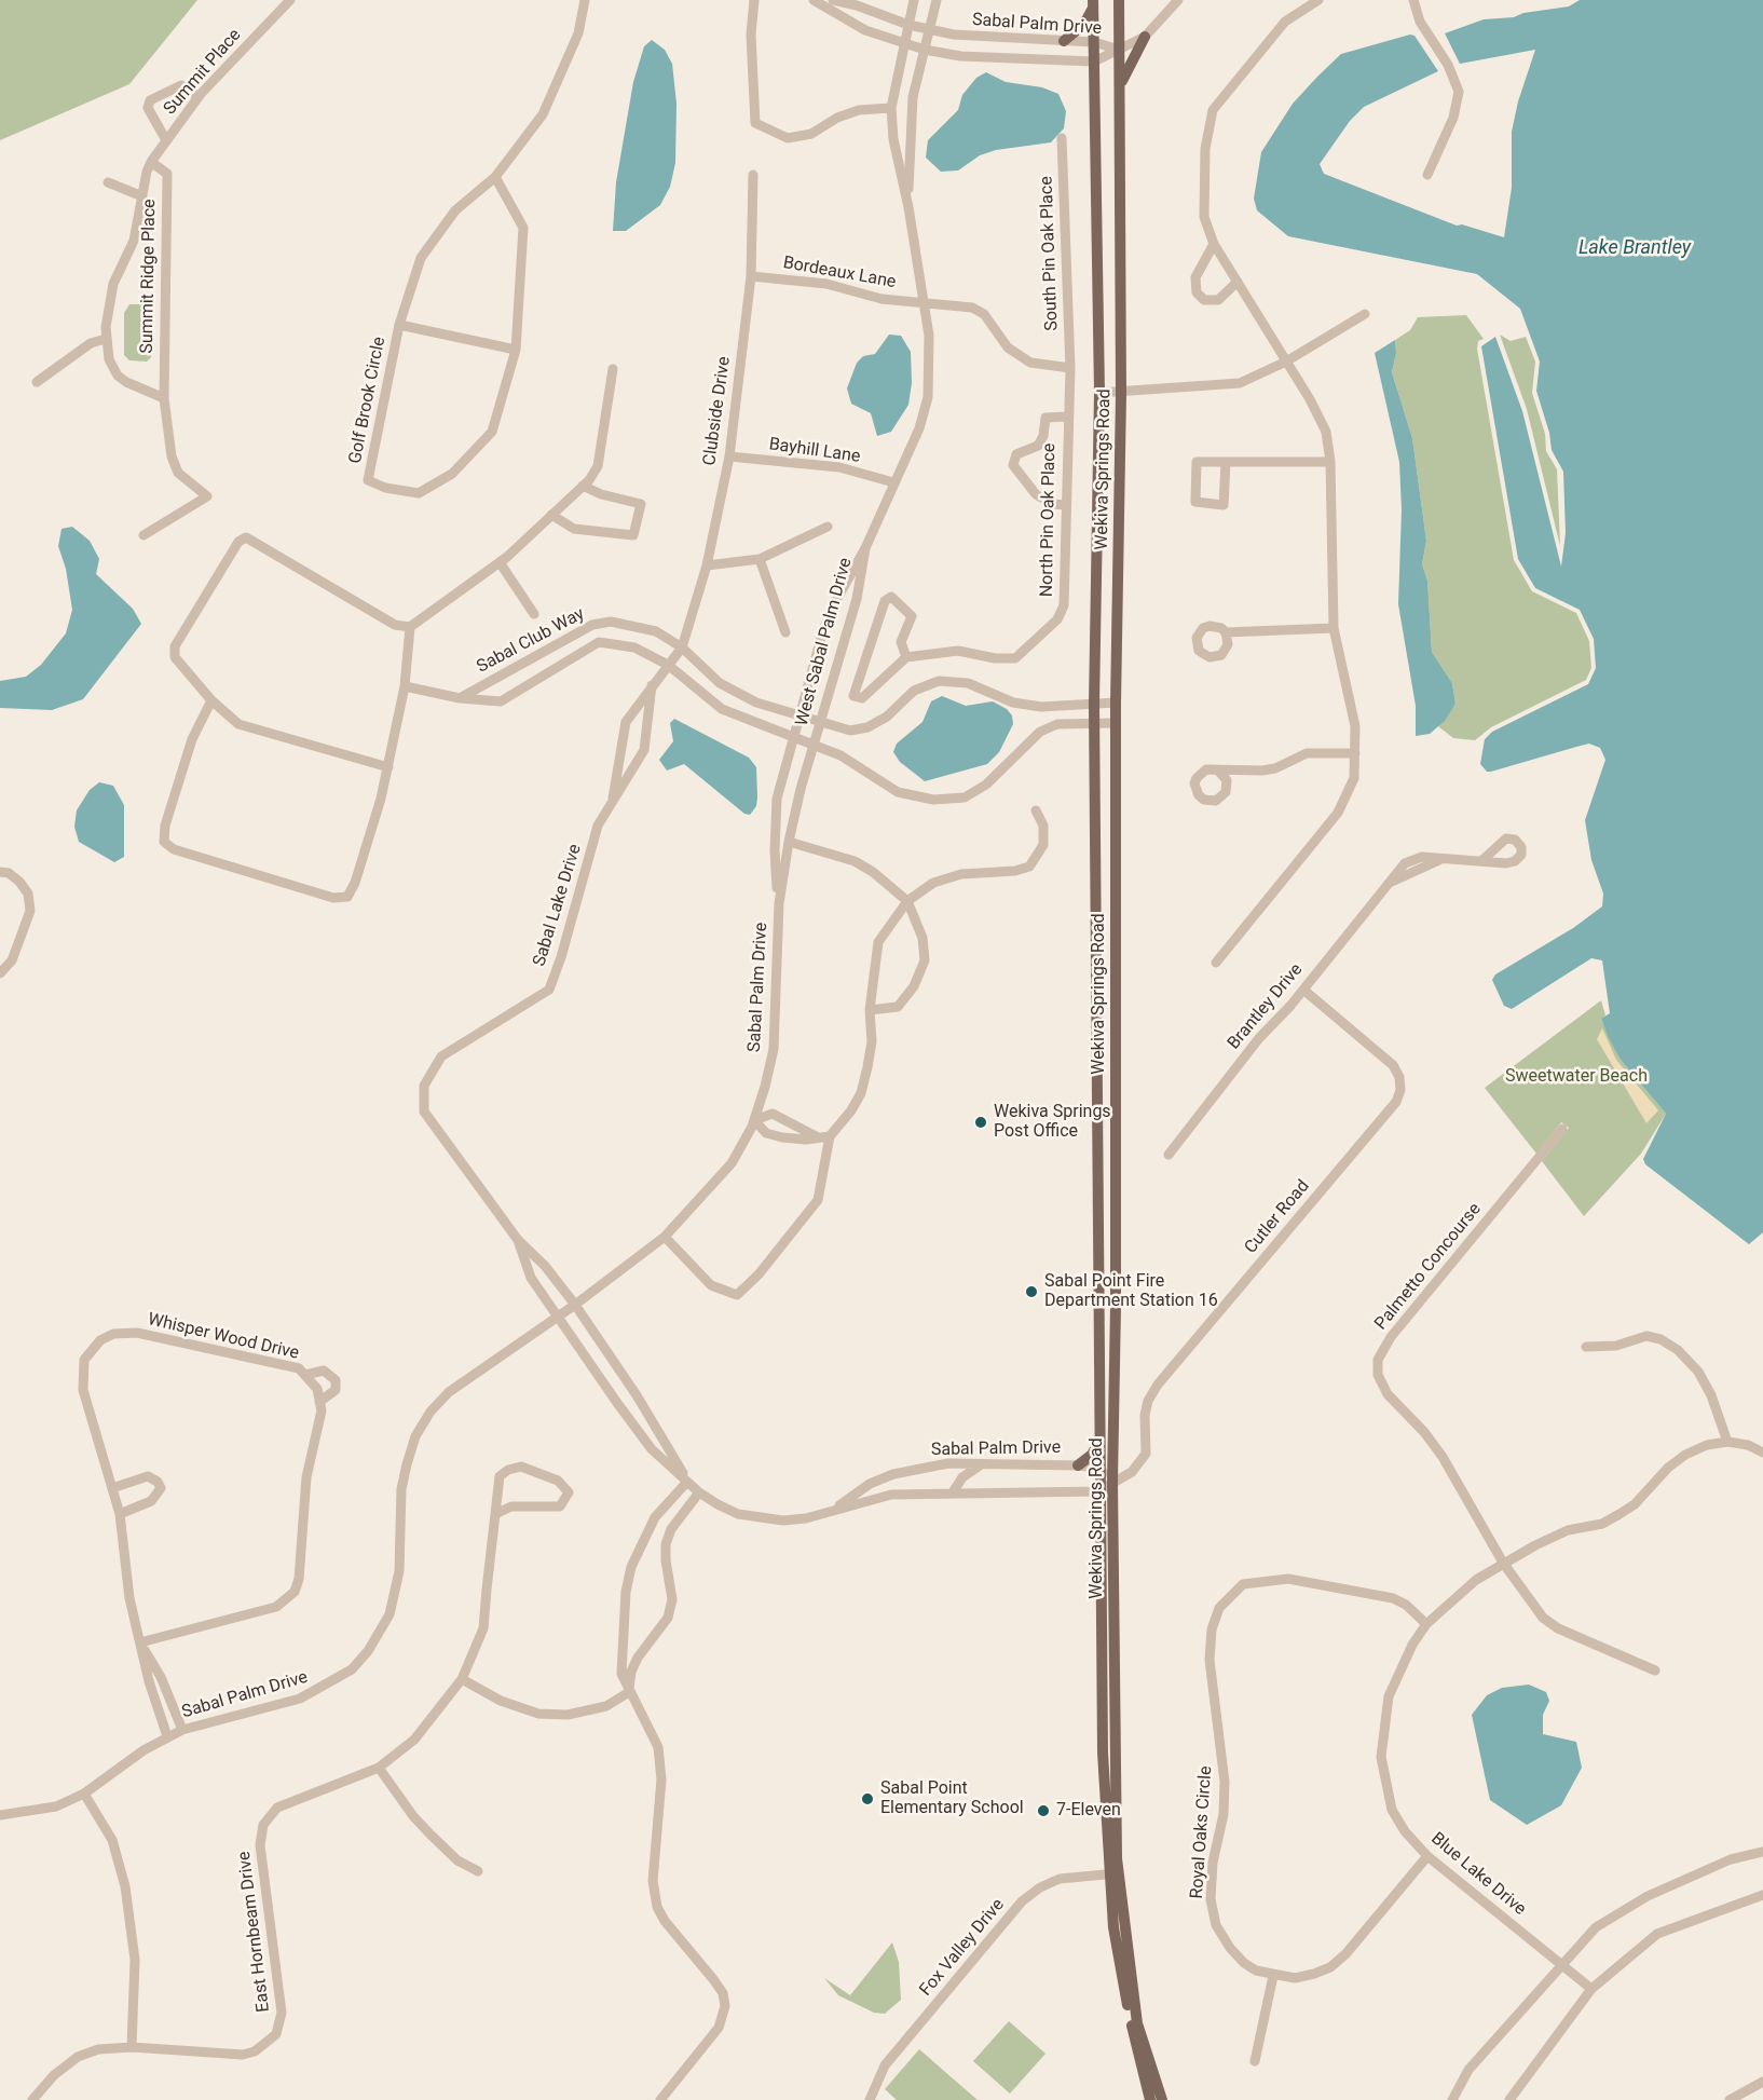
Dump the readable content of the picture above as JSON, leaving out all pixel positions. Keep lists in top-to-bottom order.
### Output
{
  "streets": {
    "main road": ["Wekiva Springs Road"],
    "street": [
      "Sabal Palm Drive",
      "Summit Place",
      "South Pin Oak Place",
      "Bordeaux Lane",
      "Summit Ridge Place",
      "Golf Brook Circle",
      "Clubside Drive",
      "Bayhill Lane",
      "North Pin Oak Place",
      "Sabal Club Way",
      "West Sabal Palm Drive",
      "Sabal Lake Drive",
      "Brantley Drive",
      "Cutler Road",
      "Palmetto Concourse",
      "Whisper Wood Drive",
      "Royal Oaks Circle",
      "Blue Lake Drive",
      "East Hornbeam Drive",
      "Fox Valley Drive"
    ]
  },
  "crossings": [
    ["Sabal Palm Drive", "Wekiva Springs Road"],
    ["Sabal Palm Drive", "Sabal Club Way"],
    ["Sabal Palm Drive", "West Sabal Palm Drive"],
    ["Sabal Palm Drive", "Sabal Lake Drive"],
    ["Sabal Palm Drive", "Whisper Wood Drive"],
    ["Summit Place", "Summit Ridge Place"],
    ["South Pin Oak Place", "Bordeaux Lane"],
    ["South Pin Oak Place", "North Pin Oak Place"],
    ["Bordeaux Lane", "Clubside Drive"],
    ["Bordeaux Lane", "North Pin Oak Place"],
    ["Bordeaux Lane", "West Sabal Palm Drive"],
    ["Clubside Drive", "Bayhill Lane"],
    ["Clubside Drive", "Sabal Club Way"],
    ["Clubside Drive", "Sabal Lake Drive"],
    ["Bayhill Lane", "West Sabal Palm Drive"],
    ["Wekiva Springs Road", "Sabal Club Way"],
    ["Wekiva Springs Road", "Cutler Road"],
    ["Wekiva Springs Road", "Fox Valley Drive"],
    ["Sabal Club Way", "West Sabal Palm Drive"],
    ["Sabal Club Way", "Sabal Lake Drive"],
    ["Brantley Drive", "Cutler Road"],
    ["Palmetto Concourse", "Blue Lake Drive"],
    ["Royal Oaks Circle", "Blue Lake Drive"]
  ],
  "water": ["Lake Brantley"],
  "parks": ["Sweetwater Beach"],
  "places": [
    "Wekiva Springs Post Office",
    "Sabal Point Fire Department Station 16",
    "Sabal Point Elementary School",
    "7-Eleven"
  ]
}
